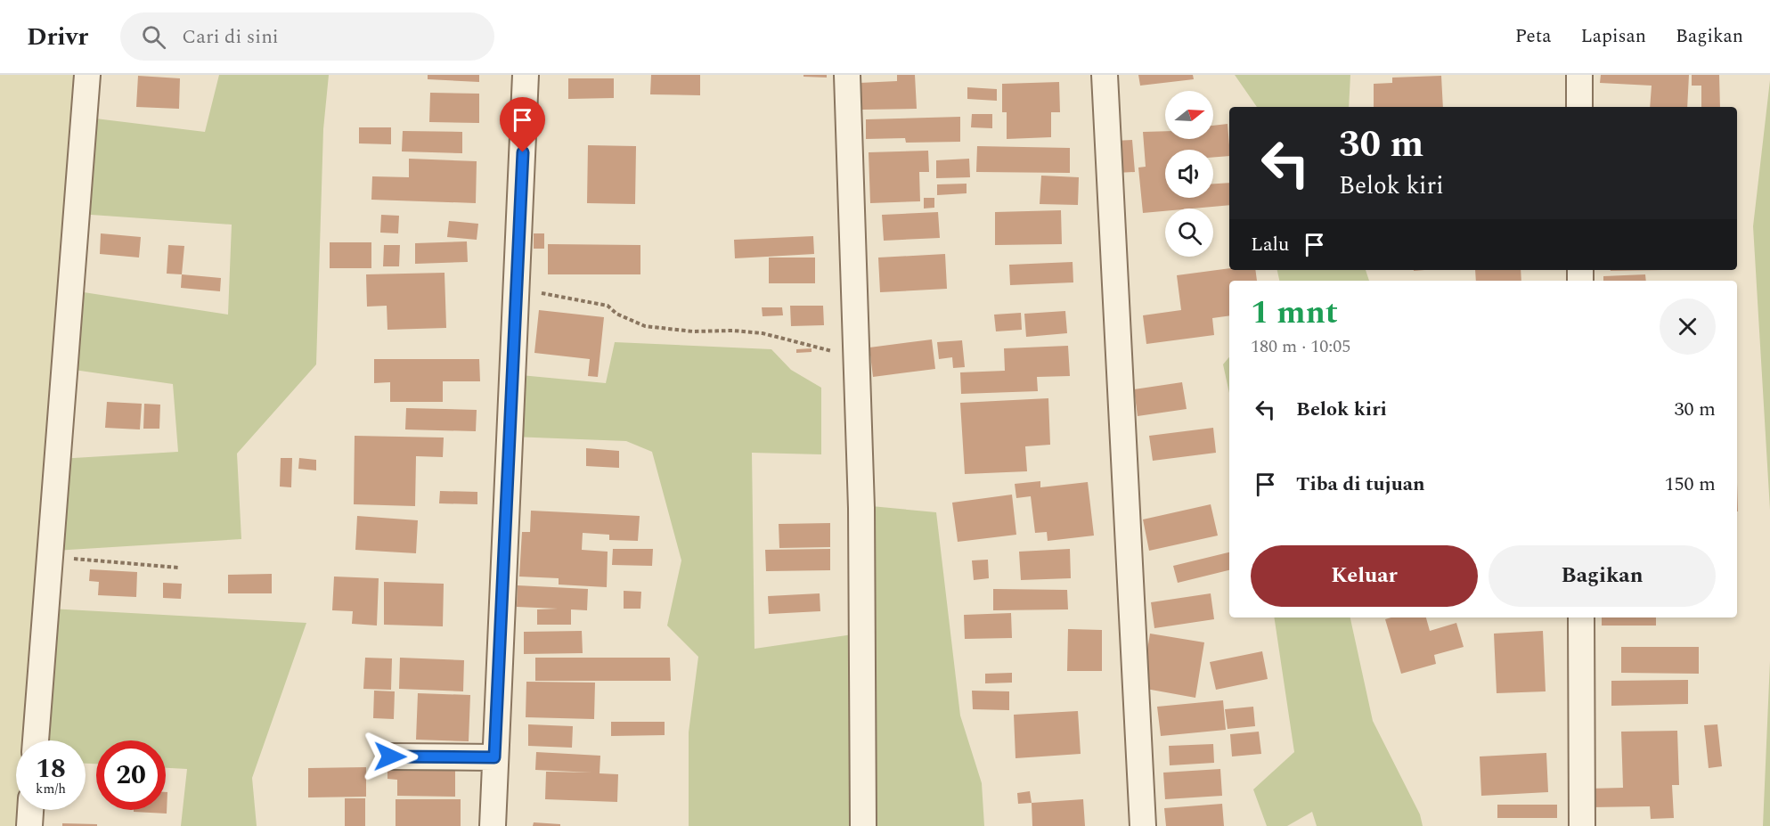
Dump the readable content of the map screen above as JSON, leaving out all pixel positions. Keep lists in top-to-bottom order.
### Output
{
  "north": "right",
  "page": {
    "header": "Drivr",
    "search": "Cari di sini",
    "nav": ["Peta", "Lapisan", "Bagikan"],
    "turn": ["30 m", "Belok kiri"],
    "then": "Lalu",
    "heading": ["1 mnt", "180 m · 10:05"],
    "list": [
      {
        "name": "Belok kiri",
        "value": "30 m"
      },
      {
        "name": "Tiba di tujuan",
        "value": "150 m"
      }
    ],
    "buttons": ["Keluar", "Bagikan"],
    "speed": "18 km/h",
    "limit": "20"
  }
}
